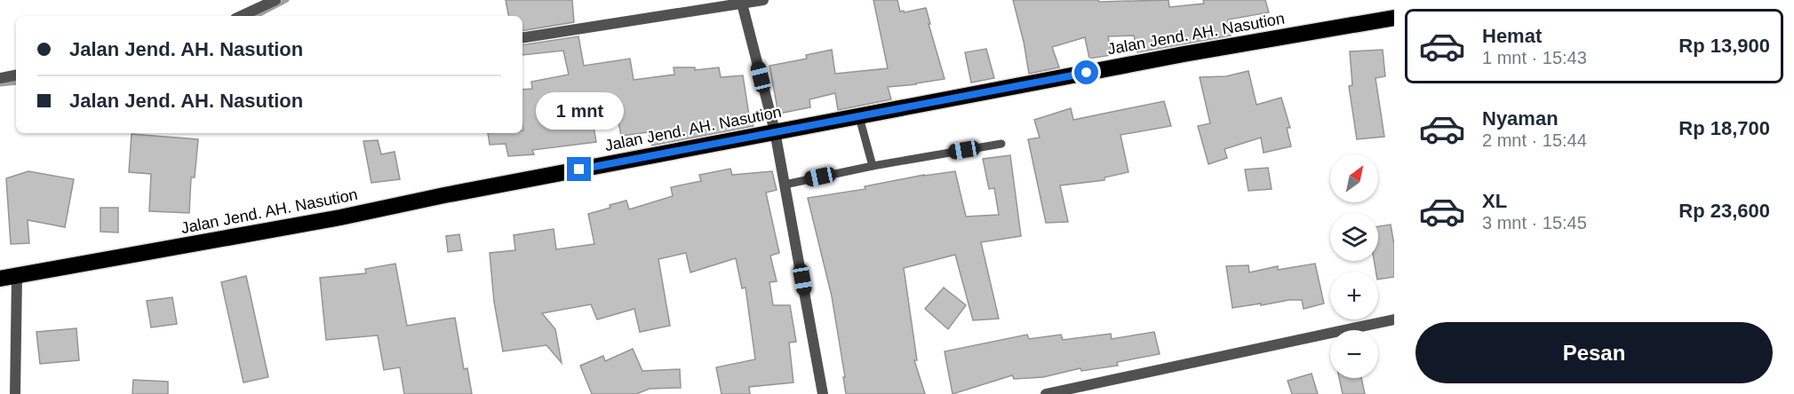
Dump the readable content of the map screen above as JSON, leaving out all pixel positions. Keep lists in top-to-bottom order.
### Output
{
  "streets": {
    "highway": ["Jalan Jend. AH. Nasution"]
  },
  "north": "top right",
  "page": {
    "list": [
      {
        "name": "Hemat",
        "note": "1 mnt · 15:43",
        "value": "Rp 13,900"
      },
      {
        "name": "Nyaman",
        "note": "2 mnt · 15:44",
        "value": "Rp 18,700"
      },
      {
        "name": "XL",
        "note": "3 mnt · 15:45",
        "value": "Rp 23,600"
      }
    ],
    "banner": ["Jalan Jend. AH. Nasution", "Jalan Jend. AH. Nasution"],
    "bubble": "1 mnt",
    "map_buttons": ["+", "−"],
    "buttons": "Pesan"
  }
}
